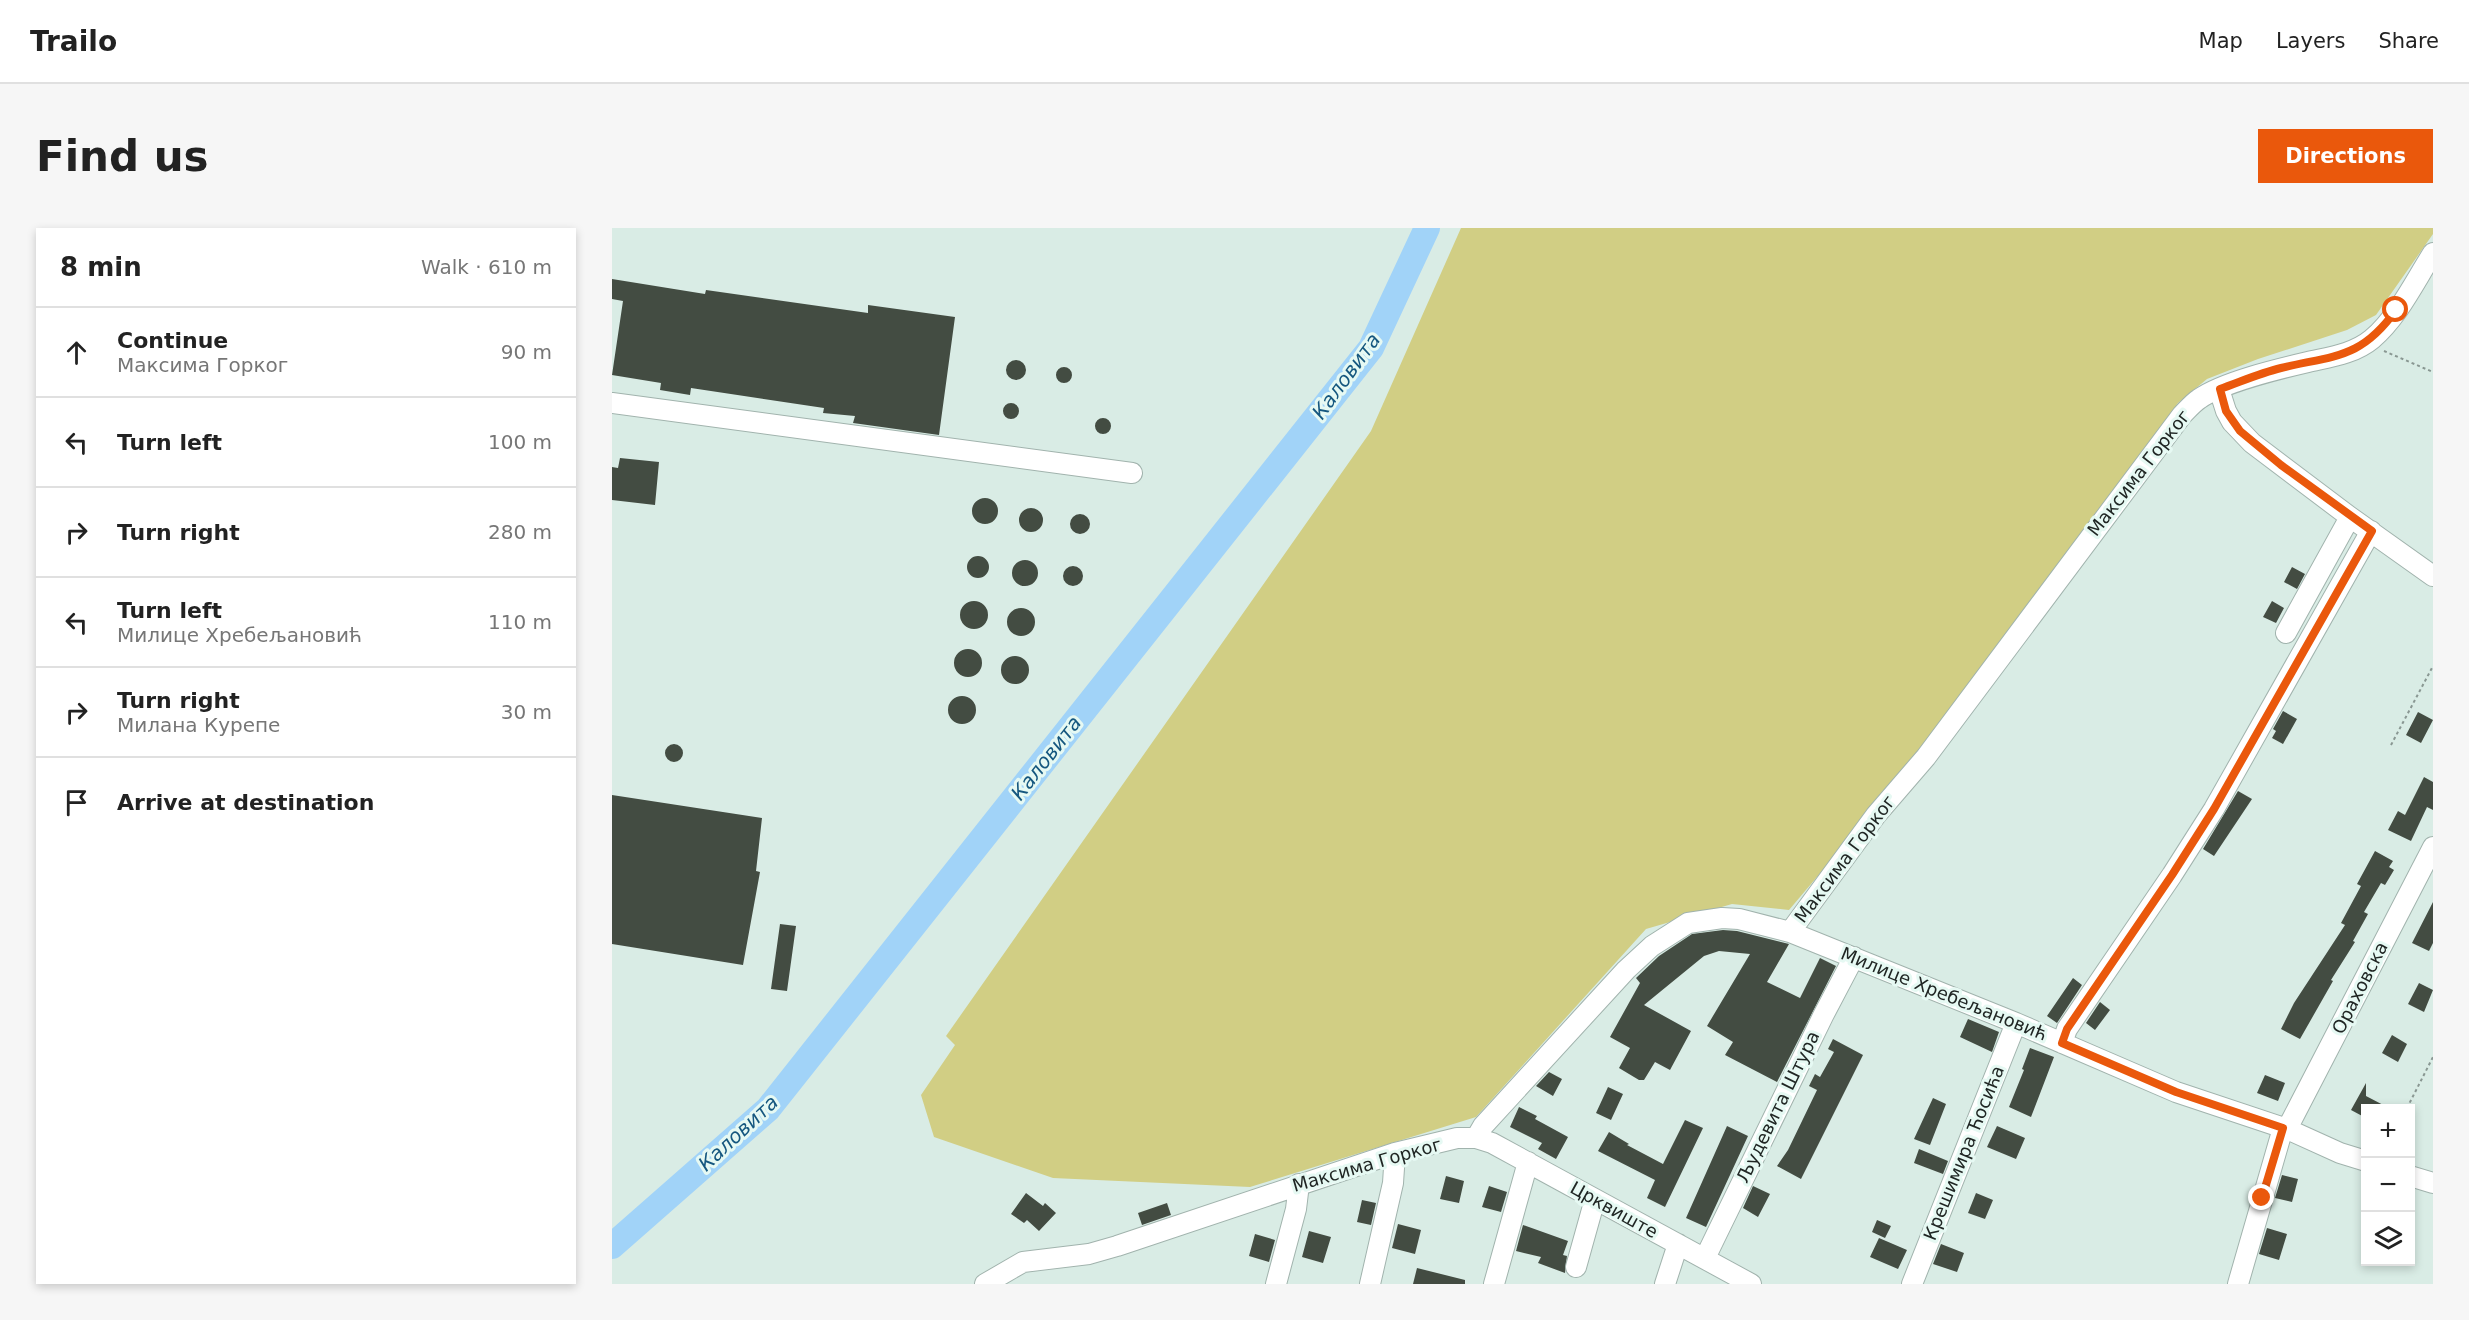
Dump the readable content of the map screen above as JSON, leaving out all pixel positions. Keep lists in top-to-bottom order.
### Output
{
  "streets": {
    "street": [
      "Максима Горког",
      "Ораховска",
      "Милице Хребељановић",
      "Људевита Штура",
      "Крешимира Ћосића",
      "Црквиште"
    ]
  },
  "crossings": [
    ["Максима Горког", "Милице Хребељановић"],
    ["Максима Горког", "Црквиште"],
    ["Ораховска", "Милице Хребељановић"],
    ["Милице Хребељановић", "Људевита Штура"],
    ["Милице Хребељановић", "Крешимира Ћосића"],
    ["Људевита Штура", "Црквиште"]
  ],
  "water": ["Каловита"],
  "page": {
    "header": "Trailo",
    "nav": ["Map", "Layers", "Share"],
    "buttons": "Directions",
    "title": "Find us",
    "heading": ["8 min", "Walk · 610 m"],
    "list": [
      ["Continue", "Максима Горког", "90 m"],
      ["Turn left", "100 m"],
      ["Turn right", "280 m"],
      ["Turn left", "Милице Хребељановић", "110 m"],
      ["Turn right", "Милана Курепе", "30 m"],
      "Arrive at destination"
    ],
    "map_buttons": ["+", "−"]
  }
}
